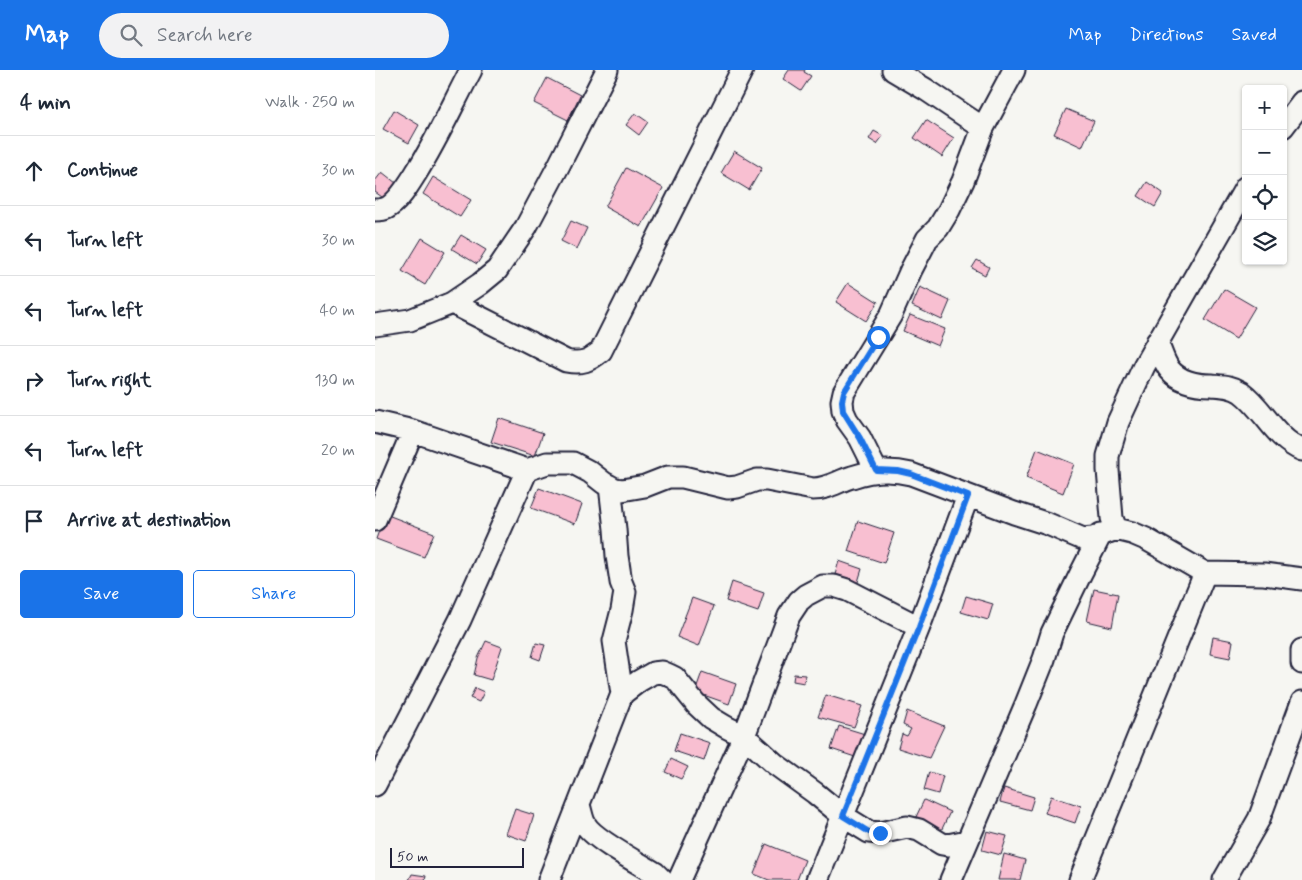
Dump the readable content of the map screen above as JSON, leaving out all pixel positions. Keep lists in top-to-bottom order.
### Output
{
  "scale_bar": "50 m",
  "page": {
    "header": "Map",
    "search": "Search here",
    "nav": ["Map", "Directions", "Saved"],
    "heading": ["4 min", "Walk · 250 m"],
    "map_buttons": ["+", "−"],
    "list": [
      ["Continue", "30 m"],
      ["Turn left", "30 m"],
      ["Turn left", "40 m"],
      ["Turn right", "130 m"],
      ["Turn left", "20 m"],
      "Arrive at destination"
    ],
    "buttons": ["Save", "Share"],
    "scale": "50 m"
  }
}
